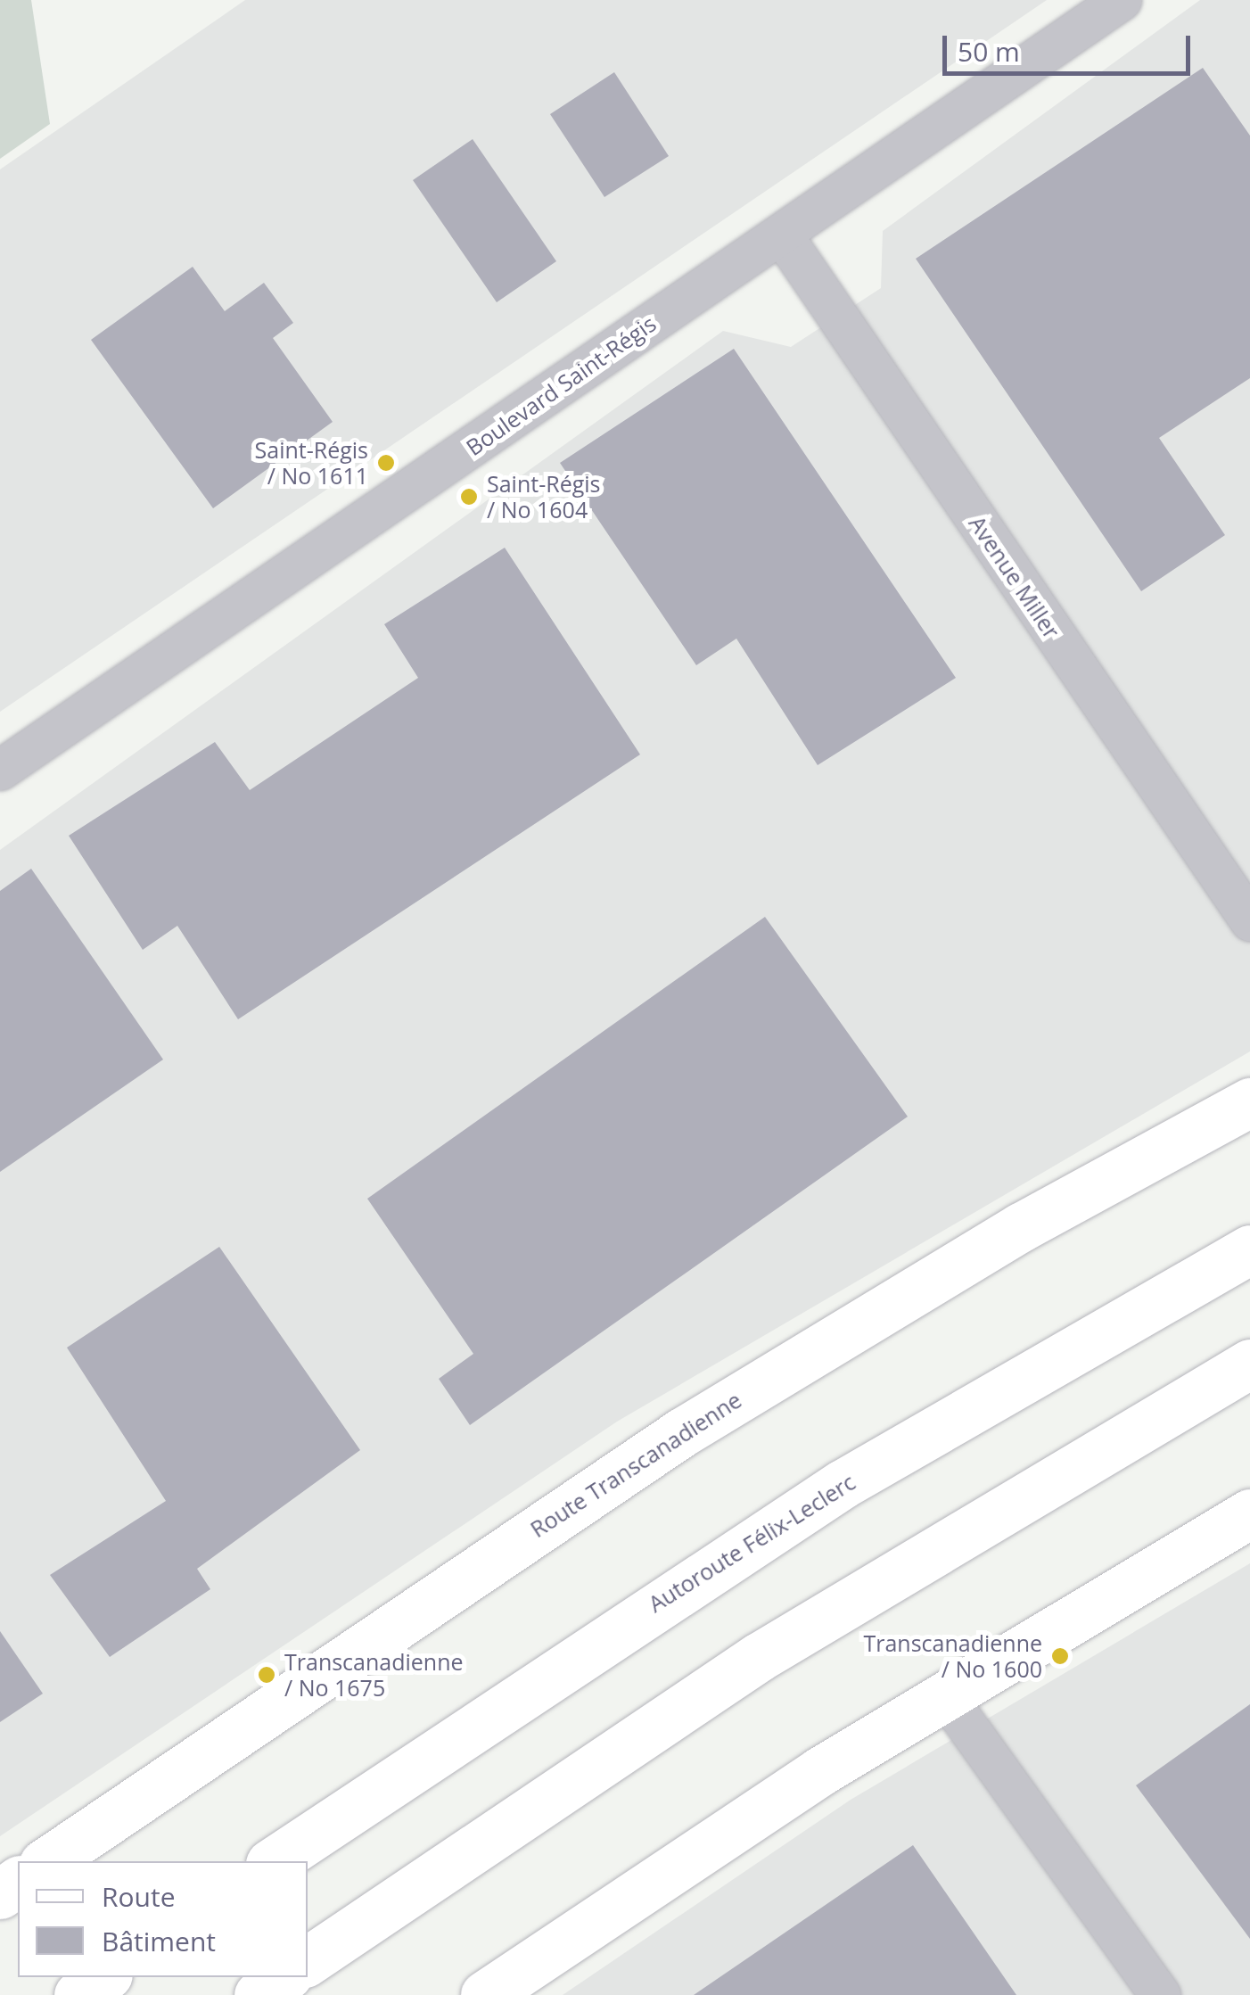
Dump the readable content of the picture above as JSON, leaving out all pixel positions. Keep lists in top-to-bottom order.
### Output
{
  "streets": {
    "main road": ["Route Transcanadienne", "Autoroute Félix-Leclerc"],
    "street": ["Boulevard Saint-Régis", "Avenue Miller"]
  },
  "crossings": [
    ["Boulevard Saint-Régis", "Avenue Miller"]
  ],
  "places": [
    "Saint-Régis / No 1611",
    "Saint-Régis / No 1604",
    "Transcanadienne / No 1600",
    "Transcanadienne / No 1675"
  ],
  "legend": ["Route", "Bâtiment"],
  "scale_bar": "50 m"
}
